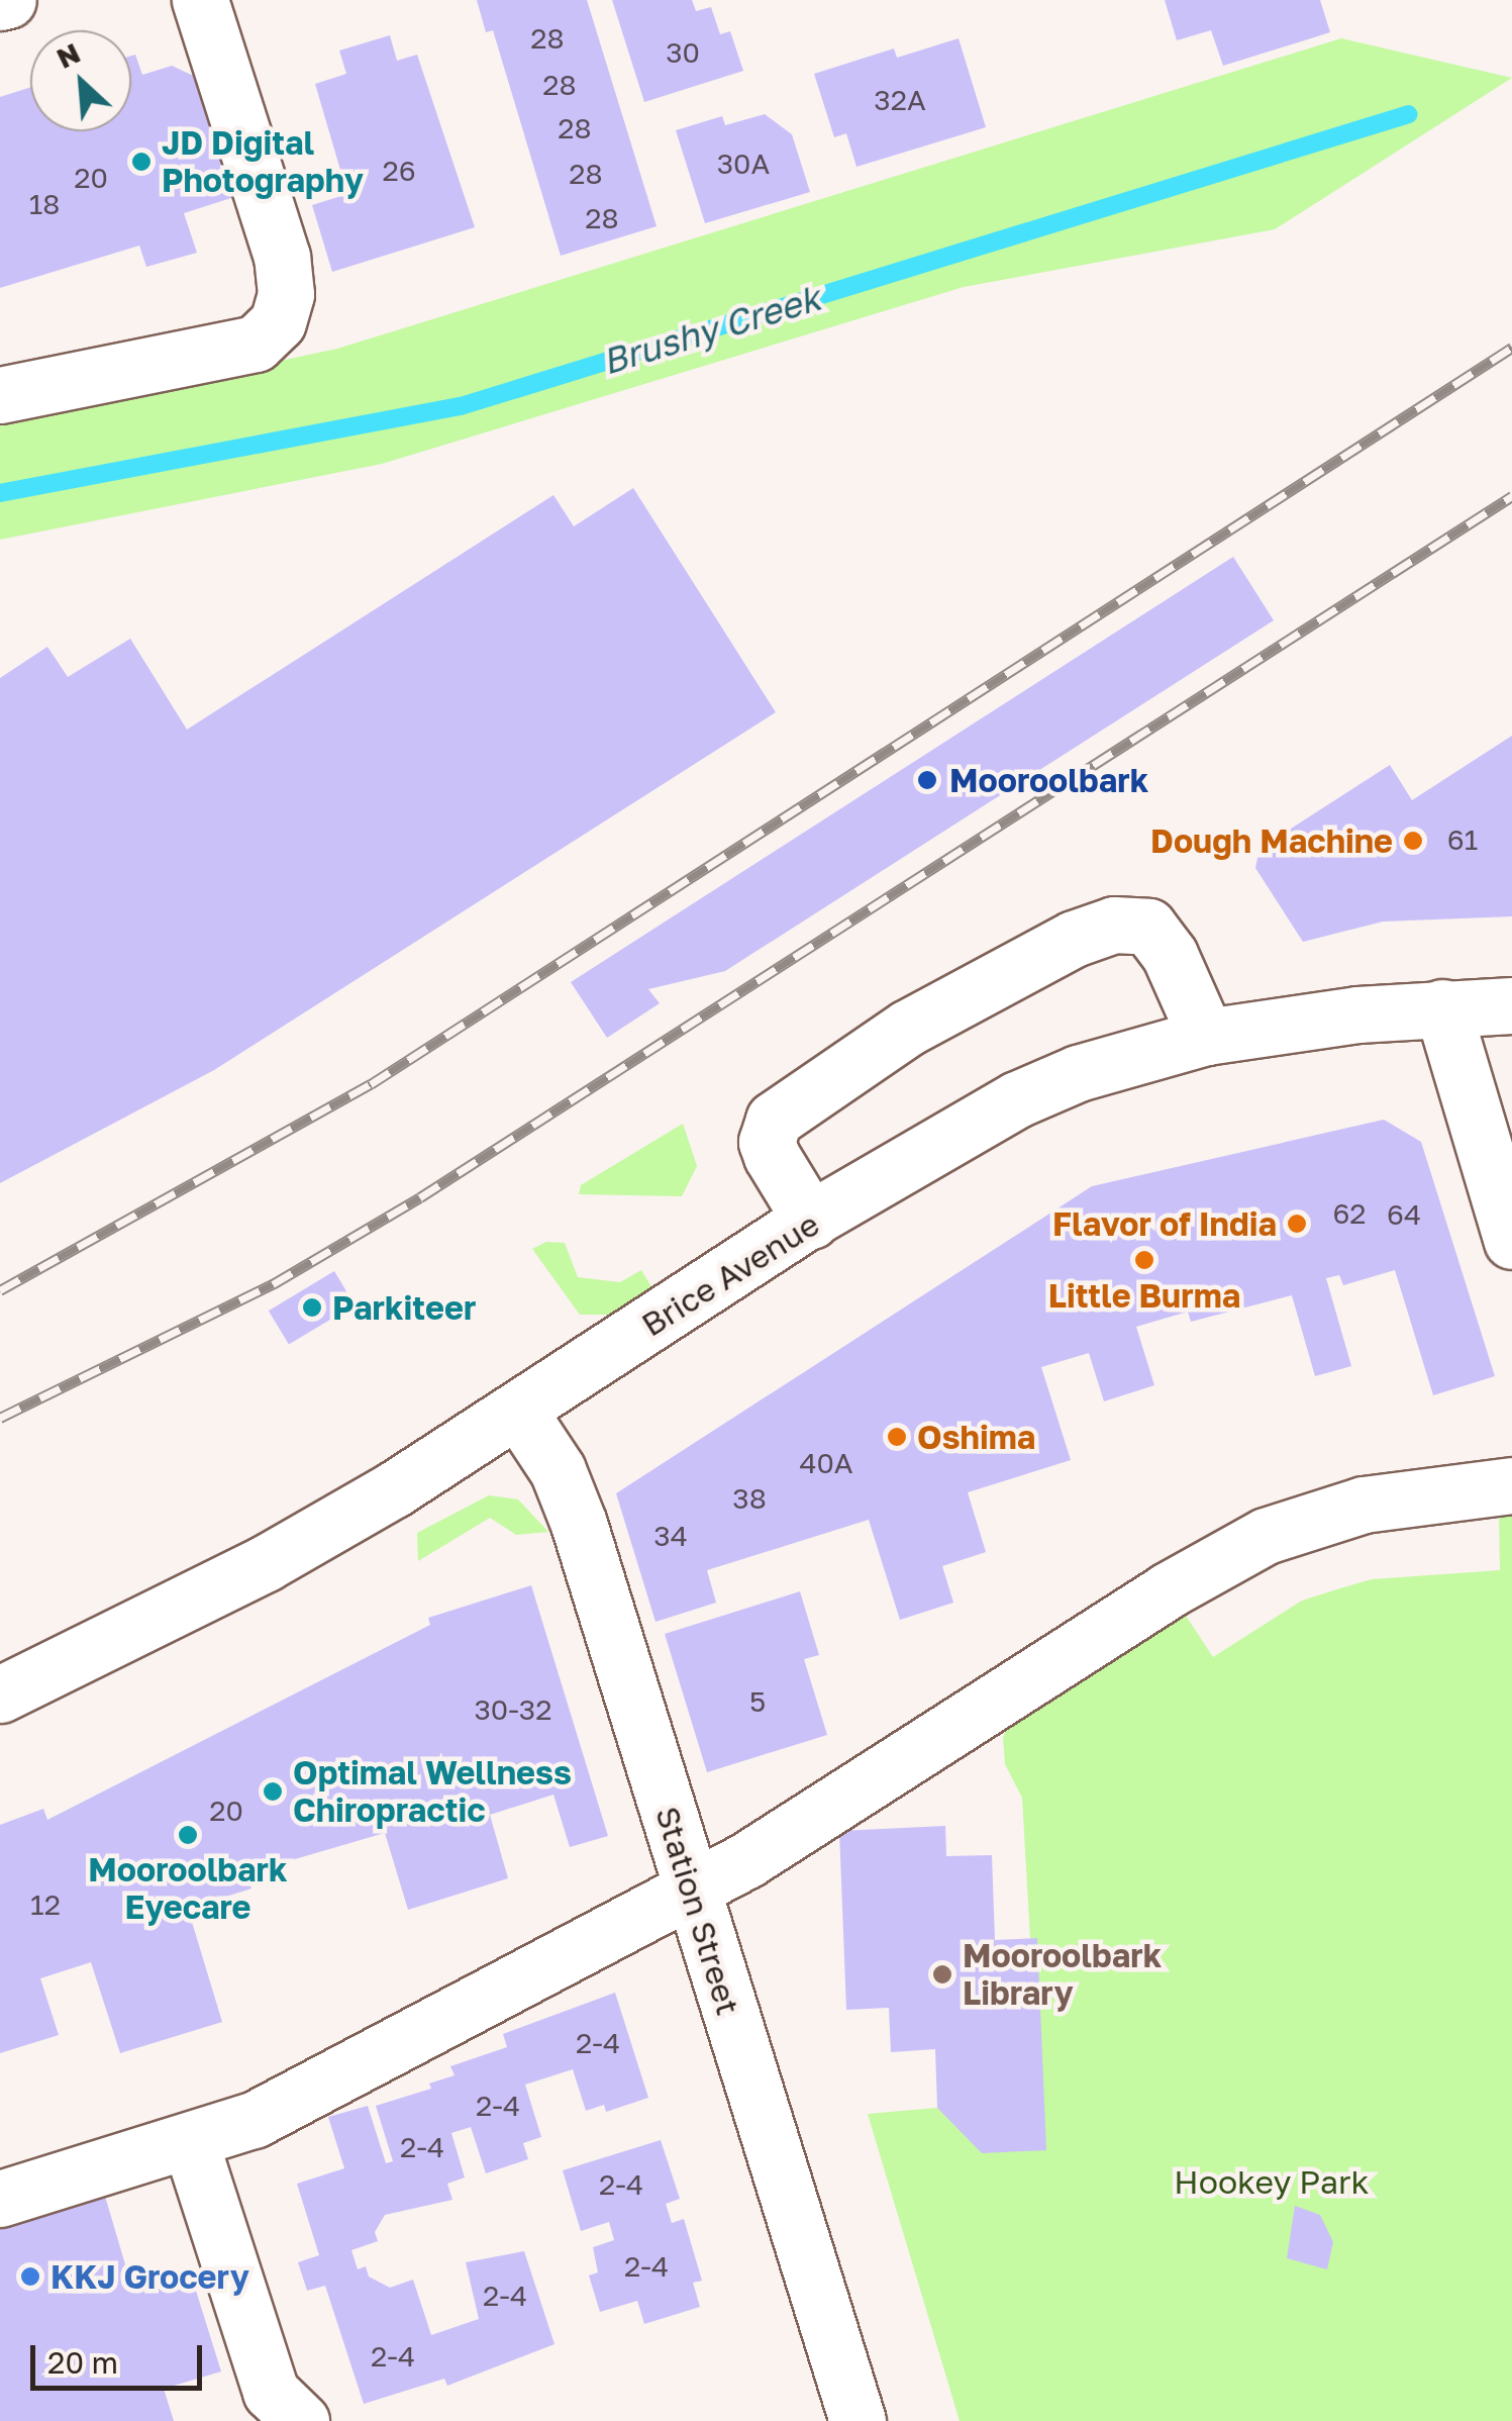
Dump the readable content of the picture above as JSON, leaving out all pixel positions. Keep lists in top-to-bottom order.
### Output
{
  "streets": {
    "street": ["Brice Avenue", "Station Street"]
  },
  "crossings": [
    ["Brice Avenue", "Station Street"]
  ],
  "water": ["Brushy Creek"],
  "parks": ["Hookey Park"],
  "places": [
    "JD Digital Photography",
    "Mooroolbark",
    "Dough Machine",
    "Flavor of India",
    "Little Burma",
    "Parkiteer",
    "Oshima",
    "Optimal Wellness Chiropractic",
    "Mooroolbark Eyecare",
    "Mooroolbark Library",
    "KKJ Grocery"
  ],
  "house_numbers": [
    "28",
    "30",
    "28",
    "32A",
    "28",
    "30A",
    "26",
    "28",
    "20",
    "18",
    "28",
    "61",
    "62",
    "64",
    "40A",
    "38",
    "34",
    "5",
    "30-32",
    "20",
    "12",
    "2-4",
    "2-4",
    "2-4",
    "2-4",
    "2-4",
    "2-4",
    "2-4"
  ],
  "scale_bar": "20 m",
  "north": "top left"
}
